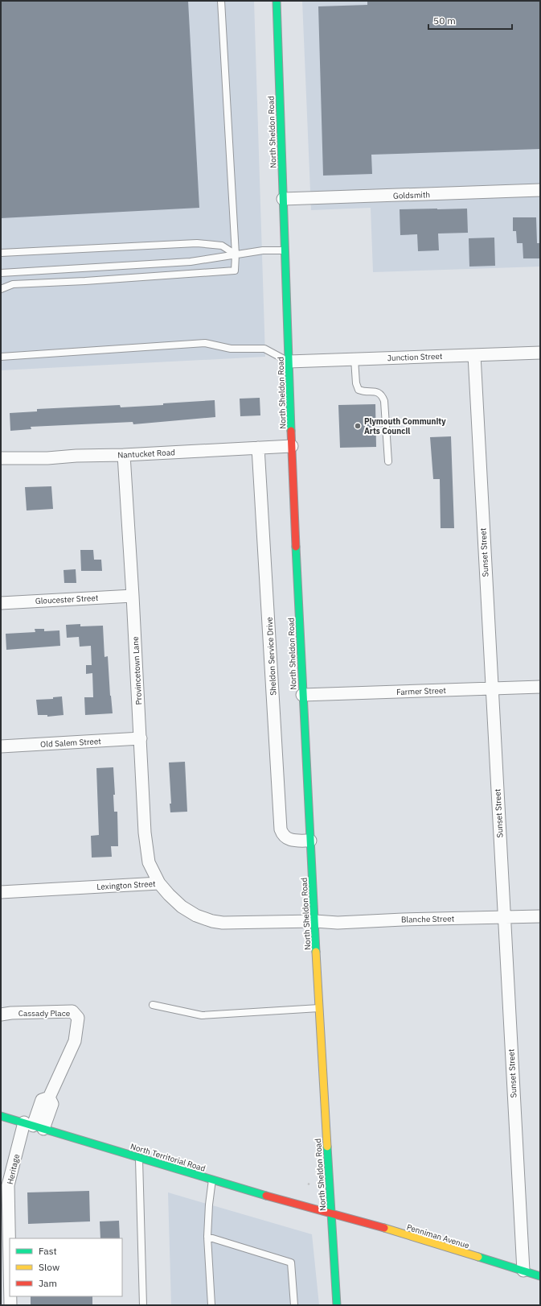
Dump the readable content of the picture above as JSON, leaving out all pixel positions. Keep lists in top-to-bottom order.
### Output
{
  "streets": {
    "main road": ["North Sheldon Road", "North Territorial Road", "Penniman Avenue"],
    "street": [
      "Goldsmith",
      "Junction Street",
      "Nantucket Road",
      "Sunset Street",
      "Gloucester Street",
      "Sheldon Service Drive",
      "Provincetown Lane",
      "Farmer Street",
      "Old Salem Street",
      "Lexington Street",
      "Blanche Street",
      "Cassady Place",
      "Heritage"
    ]
  },
  "crossings": [
    ["North Sheldon Road", "Goldsmith"],
    ["North Sheldon Road", "Junction Street"],
    ["North Sheldon Road", "Nantucket Road"],
    ["North Sheldon Road", "Sheldon Service Drive"],
    ["North Sheldon Road", "Farmer Street"],
    ["North Sheldon Road", "Lexington Street"],
    ["North Sheldon Road", "Blanche Street"],
    ["North Sheldon Road", "North Territorial Road"],
    ["North Sheldon Road", "Penniman Avenue"],
    ["Junction Street", "Sunset Street"],
    ["Nantucket Road", "Sheldon Service Drive"],
    ["Nantucket Road", "Provincetown Lane"],
    ["Sunset Street", "Farmer Street"],
    ["Sunset Street", "Blanche Street"],
    ["Sunset Street", "Penniman Avenue"],
    ["Gloucester Street", "Provincetown Lane"],
    ["Provincetown Lane", "Old Salem Street"],
    ["Provincetown Lane", "Lexington Street"],
    ["Lexington Street", "Blanche Street"],
    ["Cassady Place", "North Territorial Road"],
    ["Cassady Place", "Heritage"],
    ["North Territorial Road", "Heritage"],
    ["North Territorial Road", "Penniman Avenue"]
  ],
  "places": ["Plymouth Community Arts Council"],
  "legend": ["Fast", "Slow", "Jam"],
  "scale_bar": "50 m"
}
